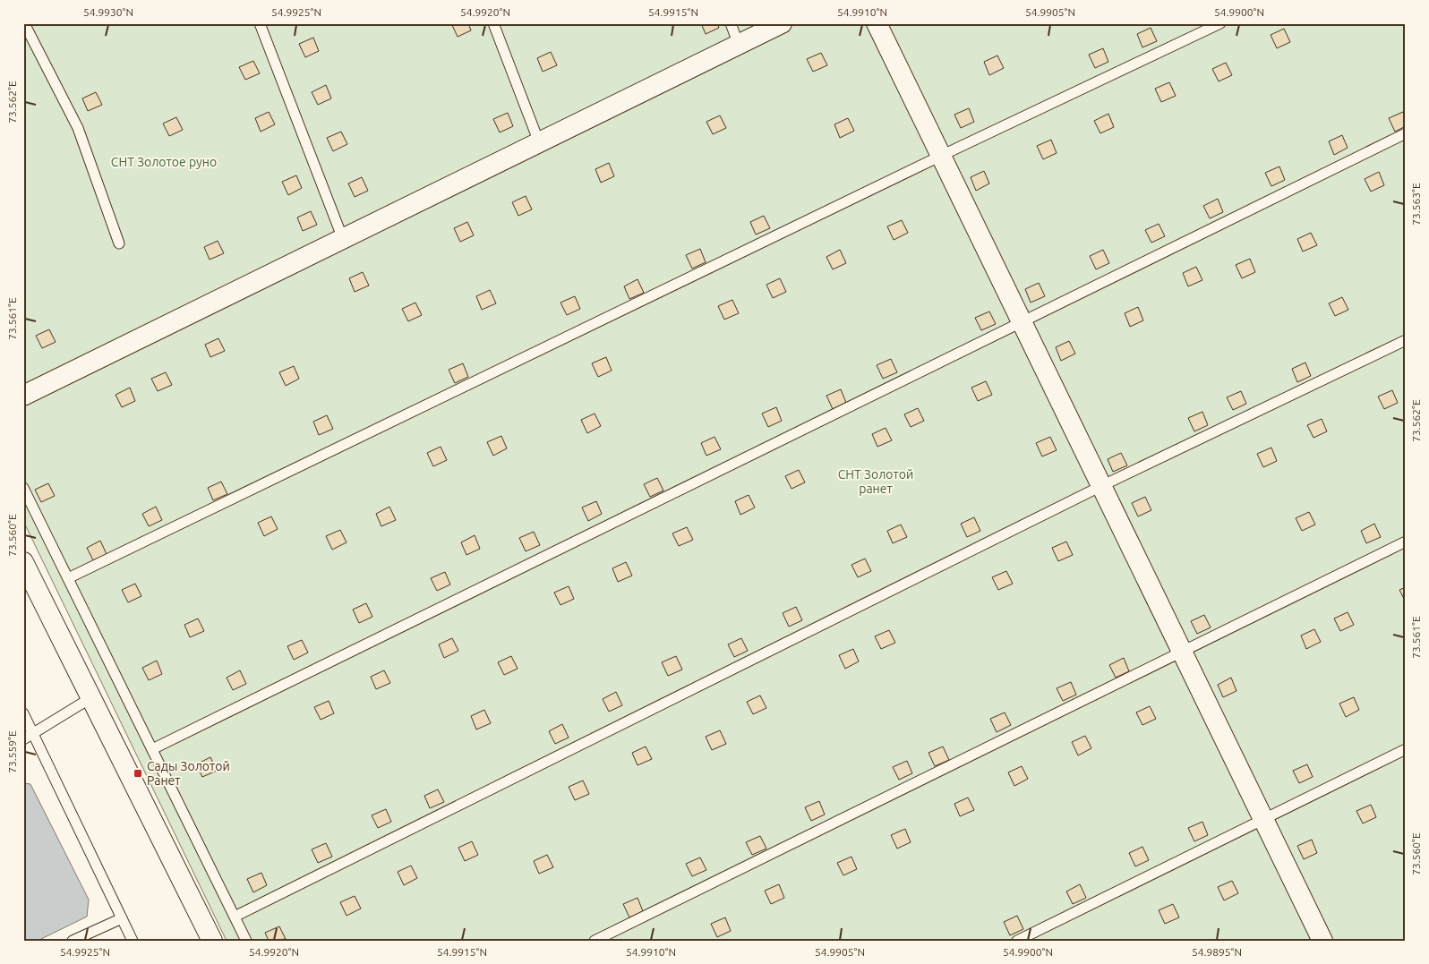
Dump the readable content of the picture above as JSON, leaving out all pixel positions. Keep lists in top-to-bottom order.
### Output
{
  "parks": ["СНТ Золотое руно", "СНТ Золотой ранет"],
  "places": {
    "transit": ["Сады Золотой Ранет"]
  },
  "coordinates": [
    "54.9930°N",
    "54.9925°N",
    "54.9920°N",
    "54.9915°N",
    "54.9910°N",
    "54.9905°N",
    "54.9900°N",
    "73.562°E",
    "73.563°E",
    "73.561°E",
    "73.560°E",
    "73.559°E",
    "54.9895°N"
  ]
}
